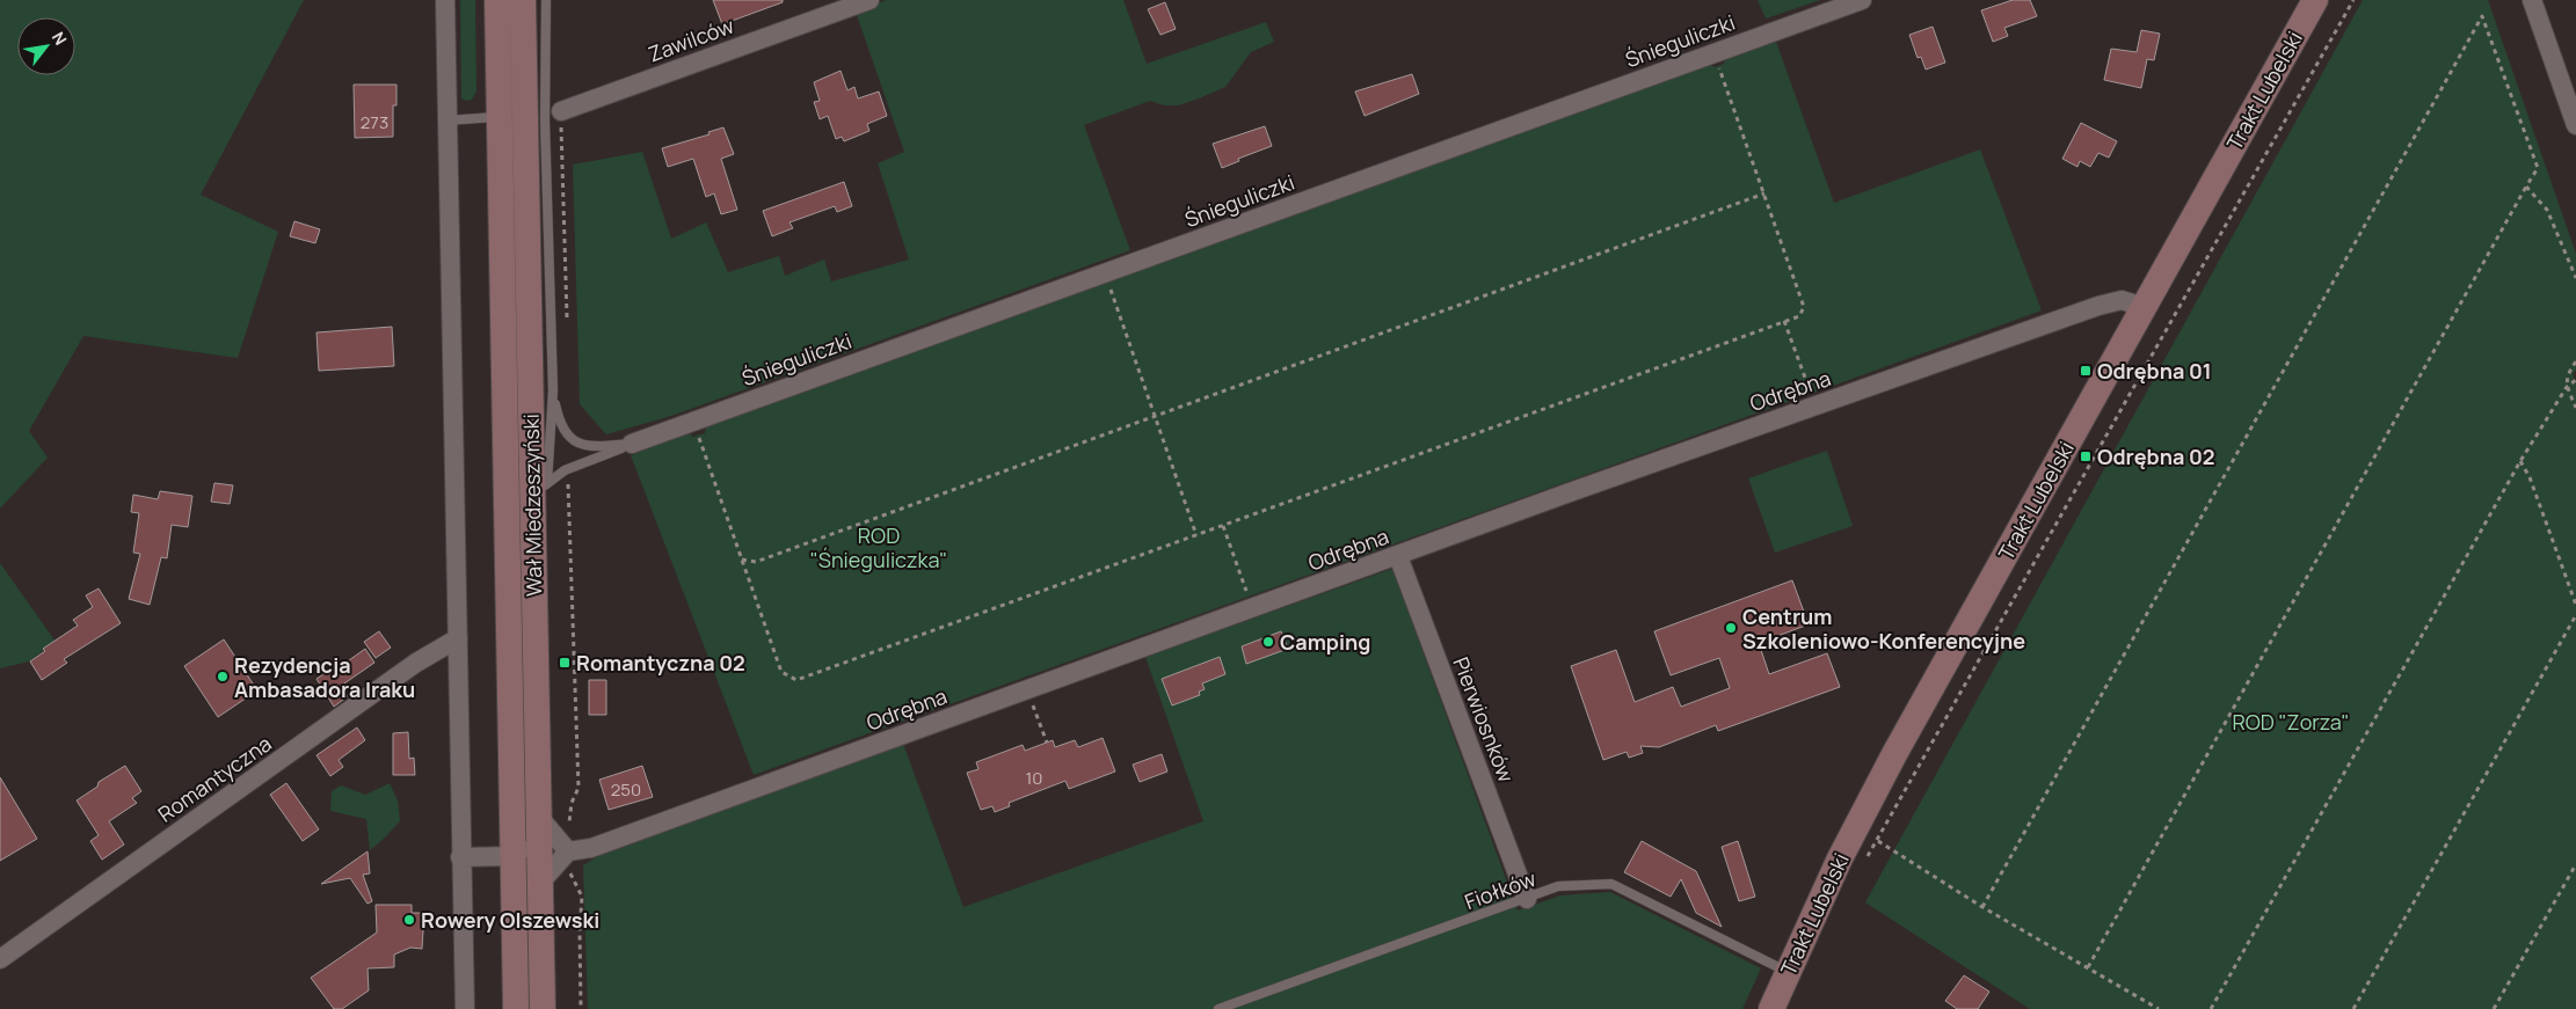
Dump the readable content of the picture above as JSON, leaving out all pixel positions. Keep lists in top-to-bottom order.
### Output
{
  "streets": {
    "main road": ["Trakt Lubelski", "Wał Miedzeszyński"],
    "street": [
      "Zawilców",
      "Śnieguliczki",
      "Odrębna",
      "Pierwiosnków",
      "Romantyczna"
    ],
    "lane": ["Fiołków"]
  },
  "crossings": [
    ["Trakt Lubelski", "Odrębna"],
    ["Trakt Lubelski", "Fiołków"],
    ["Odrębna", "Pierwiosnków"],
    ["Pierwiosnków", "Fiołków"]
  ],
  "parks": ["ROD \"Śnieguliczka\"", "ROD \"Zorza\""],
  "places": {
    "transit": ["Odrębna 01", "Odrębna 02", "Romantyczna 02"],
    "other": [
      "Centrum Szkoleniowo-Konferencyjne",
      "Camping",
      "Rezydencja Ambasadora Iraku",
      "Rowery Olszewski"
    ]
  },
  "house_numbers": ["273", "10", "250"],
  "north": "top right"
}
